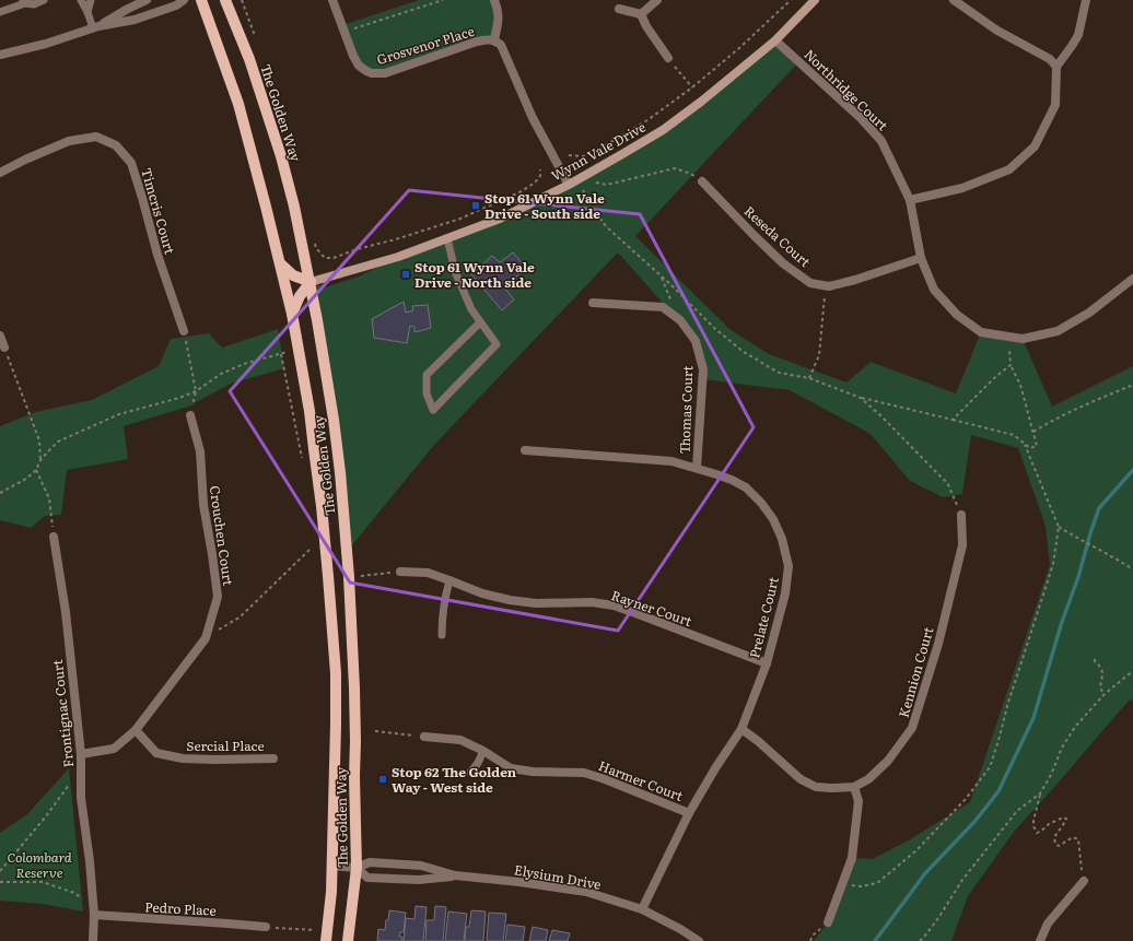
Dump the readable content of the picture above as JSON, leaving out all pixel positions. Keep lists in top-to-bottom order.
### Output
{
  "streets": {
    "main road": ["The Golden Way", "Wynn Vale Drive"],
    "street": [
      "Grosvenor Place",
      "Northridge Court",
      "Timcris Court",
      "Reseda Court",
      "Thomas Court",
      "Crouchen Court",
      "Rayner Court",
      "Prelate Court",
      "Kennion Court",
      "Frontignac Court",
      "Sercial Place",
      "Harmer Court",
      "Elysium Drive",
      "Pedro Place"
    ]
  },
  "crossings": [
    ["Grosvenor Place", "Wynn Vale Drive"],
    ["Northridge Court", "Wynn Vale Drive"],
    ["The Golden Way", "Wynn Vale Drive"],
    ["The Golden Way", "Elysium Drive"],
    ["Thomas Court", "Prelate Court"],
    ["Crouchen Court", "Frontignac Court"],
    ["Crouchen Court", "Sercial Place"],
    ["Rayner Court", "Prelate Court"],
    ["Prelate Court", "Kennion Court"],
    ["Prelate Court", "Harmer Court"],
    ["Prelate Court", "Elysium Drive"],
    ["Frontignac Court", "Pedro Place"]
  ],
  "parks": ["Colombard Reserve"],
  "places": {
    "transit": ["Stop 61 Wynn Vale Drive - South side", "Stop 61 Wynn Vale Drive - North side", "Stop 62 The Golden Way - West side"]
  }
}
